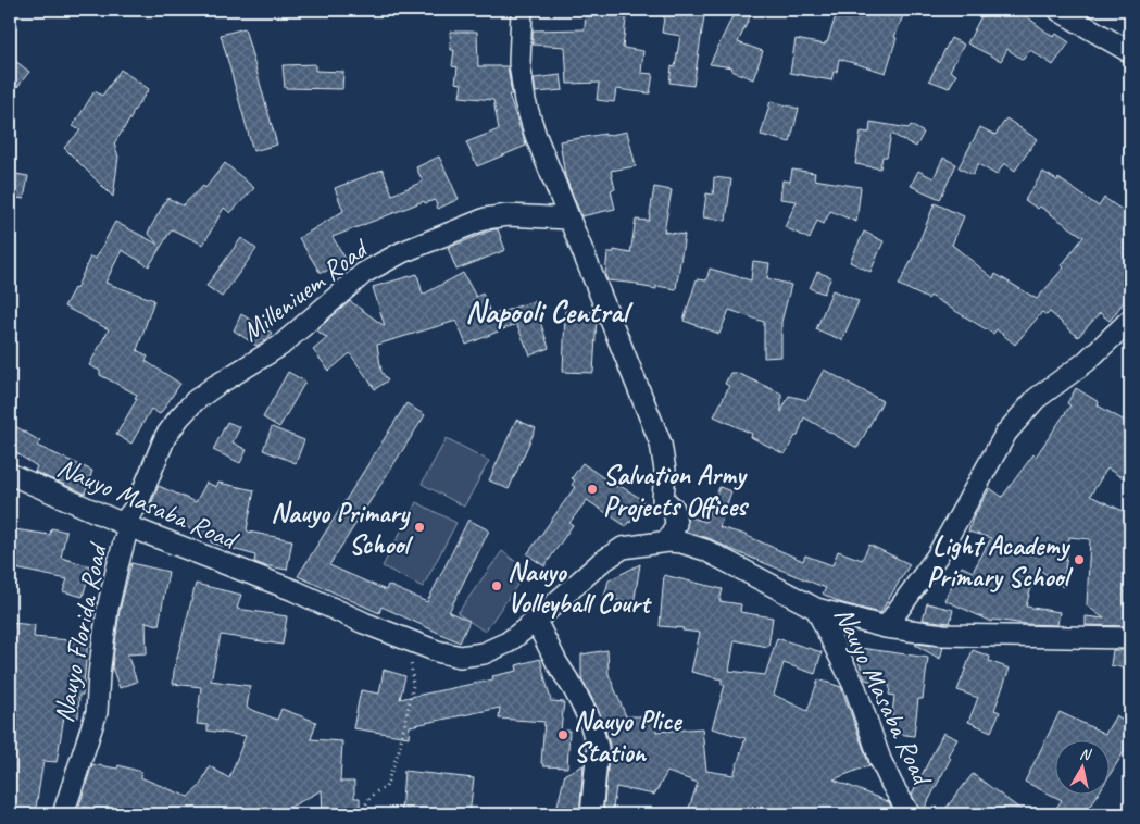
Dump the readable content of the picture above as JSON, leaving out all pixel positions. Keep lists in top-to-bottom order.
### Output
{
  "streets": {
    "street": ["Milleniuem Road", "Nauyo Masaba Road", "Nauyo Florida Road"]
  },
  "crossings": [
    ["Milleniuem Road", "Nauyo Masaba Road"],
    ["Milleniuem Road", "Nauyo Florida Road"],
    ["Nauyo Masaba Road", "Nauyo Florida Road"]
  ],
  "districts": ["Napooli Central"],
  "places": [
    "Salvation Army Projects Offices",
    "Nauyo Primary School",
    "Light Academy Primary School",
    "Nauyo Volleyball Court",
    "Nauyo Plice Station"
  ],
  "north": "top"
}
